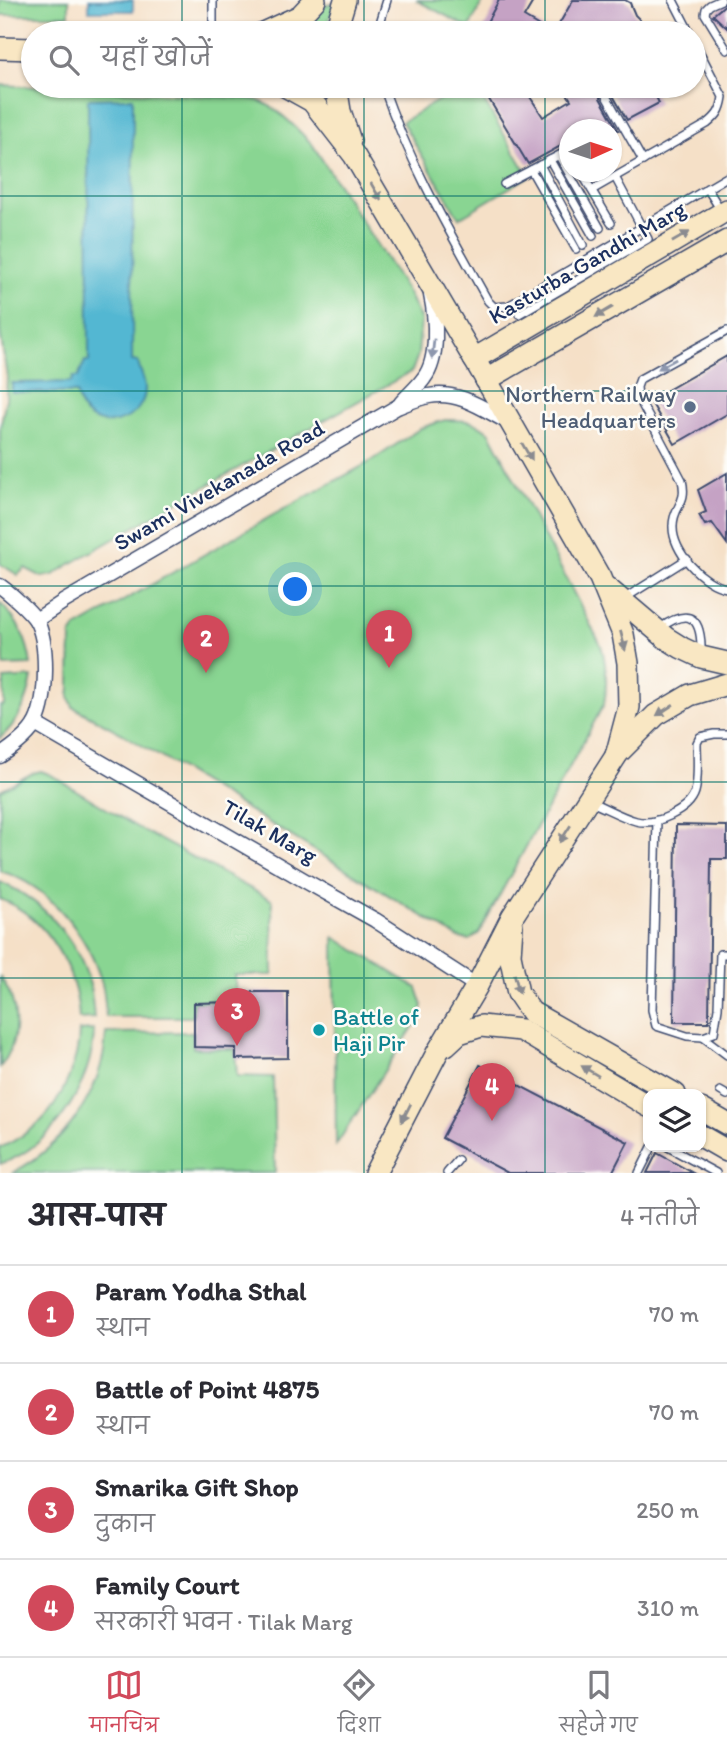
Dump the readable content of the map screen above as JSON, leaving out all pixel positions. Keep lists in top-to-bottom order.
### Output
{
  "streets": {
    "main road": ["Kasturba Gandhi Marg"],
    "street": ["Swami Vivekanada Road", "Tilak Marg"]
  },
  "places": ["Northern Railway Headquarters", "Battle of Haji Pir"],
  "north": "right",
  "page": {
    "search": "यहाँ खोजें",
    "pins": [
      "1",
      "2",
      "3",
      "4"
    ],
    "heading": ["आस-पास", "4 नतीजे"],
    "list": [
      {
        "mark": "1",
        "name": "Param Yodha Sthal",
        "note": "स्थान",
        "value": "70 m"
      },
      {
        "mark": "2",
        "name": "Battle of Point 4875",
        "note": "स्थान",
        "value": "70 m"
      },
      {
        "mark": "3",
        "name": "Smarika Gift Shop",
        "note": "दुकान",
        "value": "250 m"
      },
      {
        "mark": "4",
        "name": "Family Court",
        "note": "सरकारी भवन · Tilak Marg",
        "value": "310 m"
      }
    ],
    "nav": ["मानचित्र", "दिशा", "सहेजे गए"]
  }
}
